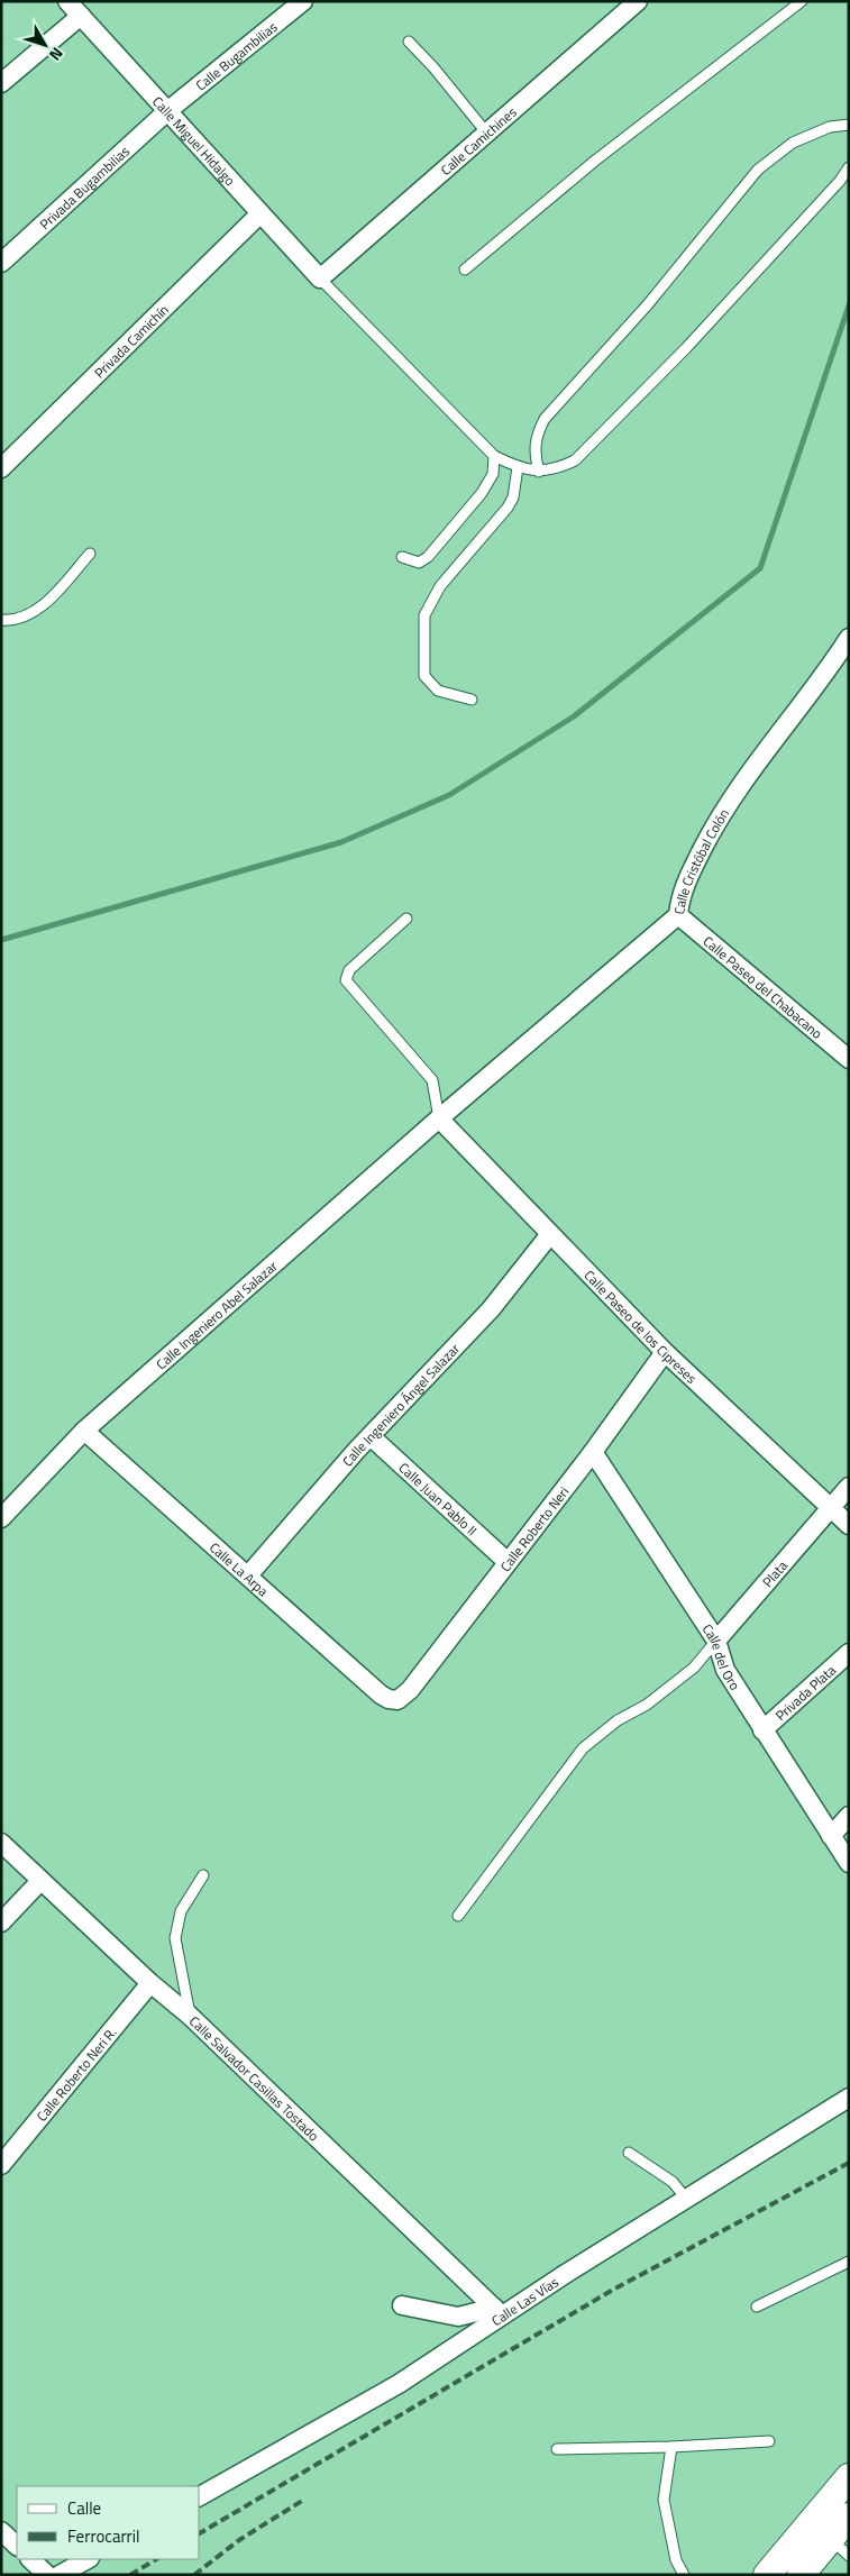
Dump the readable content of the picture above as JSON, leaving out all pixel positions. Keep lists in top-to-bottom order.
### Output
{
  "streets": {
    "street": [
      "Calle Bugambilias",
      "Calle Miguel Hidalgo",
      "Calle Camichines",
      "Privada Bugambilias",
      "Privada Camichín",
      "Calle Cristóbal Colón",
      "Calle Paseo del Chabacano",
      "Calle Ingeniero Abel Salazar",
      "Calle Paseo de los Cipreses",
      "Calle Ingeniero Ángel Salazar",
      "Calle Juan Pablo II",
      "Calle Roberto Neri",
      "Calle La Arpa",
      "Plata",
      "Calle del Oro",
      "Privada Plata",
      "Calle Roberto Neri R.",
      "Calle Salvador Casillas Tostado",
      "Calle Las Vías"
    ]
  },
  "crossings": [
    ["Calle Bugambilias", "Calle Miguel Hidalgo"],
    ["Calle Bugambilias", "Privada Bugambilias"],
    ["Calle Miguel Hidalgo", "Calle Camichines"],
    ["Calle Miguel Hidalgo", "Privada Bugambilias"],
    ["Calle Miguel Hidalgo", "Privada Camichín"],
    ["Calle Cristóbal Colón", "Calle Paseo del Chabacano"],
    ["Calle Cristóbal Colón", "Calle Ingeniero Abel Salazar"],
    ["Calle Cristóbal Colón", "Calle Paseo de los Cipreses"],
    ["Calle Ingeniero Abel Salazar", "Calle Paseo de los Cipreses"],
    ["Calle Ingeniero Abel Salazar", "Calle La Arpa"],
    ["Calle Paseo de los Cipreses", "Calle Ingeniero Ángel Salazar"],
    ["Calle Paseo de los Cipreses", "Calle Roberto Neri"],
    ["Calle Paseo de los Cipreses", "Plata"],
    ["Calle Ingeniero Ángel Salazar", "Calle Juan Pablo II"],
    ["Calle Ingeniero Ángel Salazar", "Calle La Arpa"],
    ["Calle Juan Pablo II", "Calle Roberto Neri"],
    ["Calle Roberto Neri", "Calle La Arpa"],
    ["Calle Roberto Neri", "Calle del Oro"],
    ["Plata", "Calle del Oro"],
    ["Calle del Oro", "Privada Plata"],
    ["Calle Roberto Neri R.", "Calle Salvador Casillas Tostado"],
    ["Calle Salvador Casillas Tostado", "Calle Las Vías"]
  ],
  "legend": ["Calle", "Ferrocarril"],
  "north": "bottom right"
}
